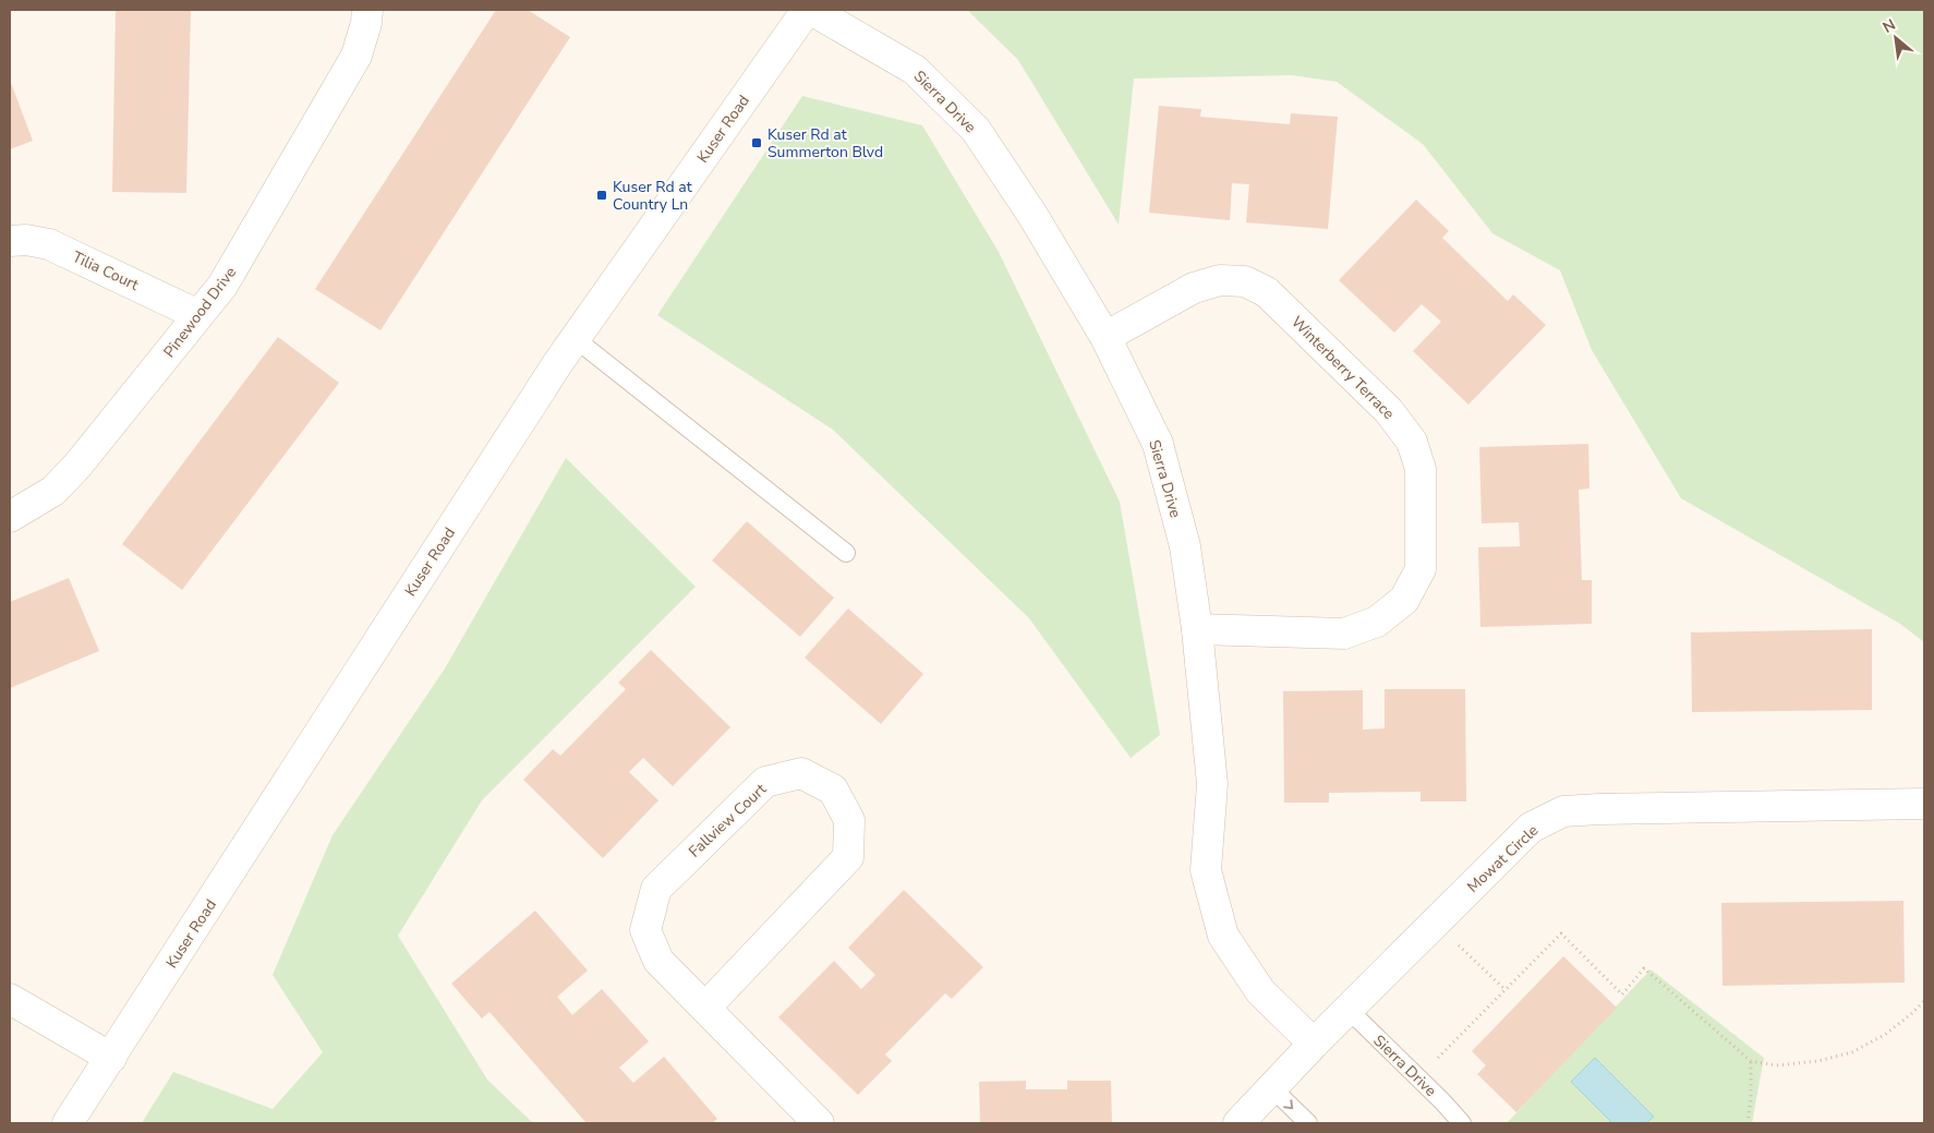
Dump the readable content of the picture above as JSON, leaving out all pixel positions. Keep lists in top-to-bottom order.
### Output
{
  "streets": {
    "street": [
      "Sierra Drive",
      "Kuser Road",
      "Tilia Court",
      "Pinewood Drive",
      "Winterberry Terrace",
      "Fallview Court",
      "Mowat Circle"
    ]
  },
  "crossings": [
    ["Sierra Drive", "Winterberry Terrace"],
    ["Sierra Drive", "Mowat Circle"],
    ["Tilia Court", "Pinewood Drive"]
  ],
  "places": {
    "transit": ["Kuser Rd at Summerton Blvd", "Kuser Rd at Country Ln"]
  },
  "north": "top left"
}
